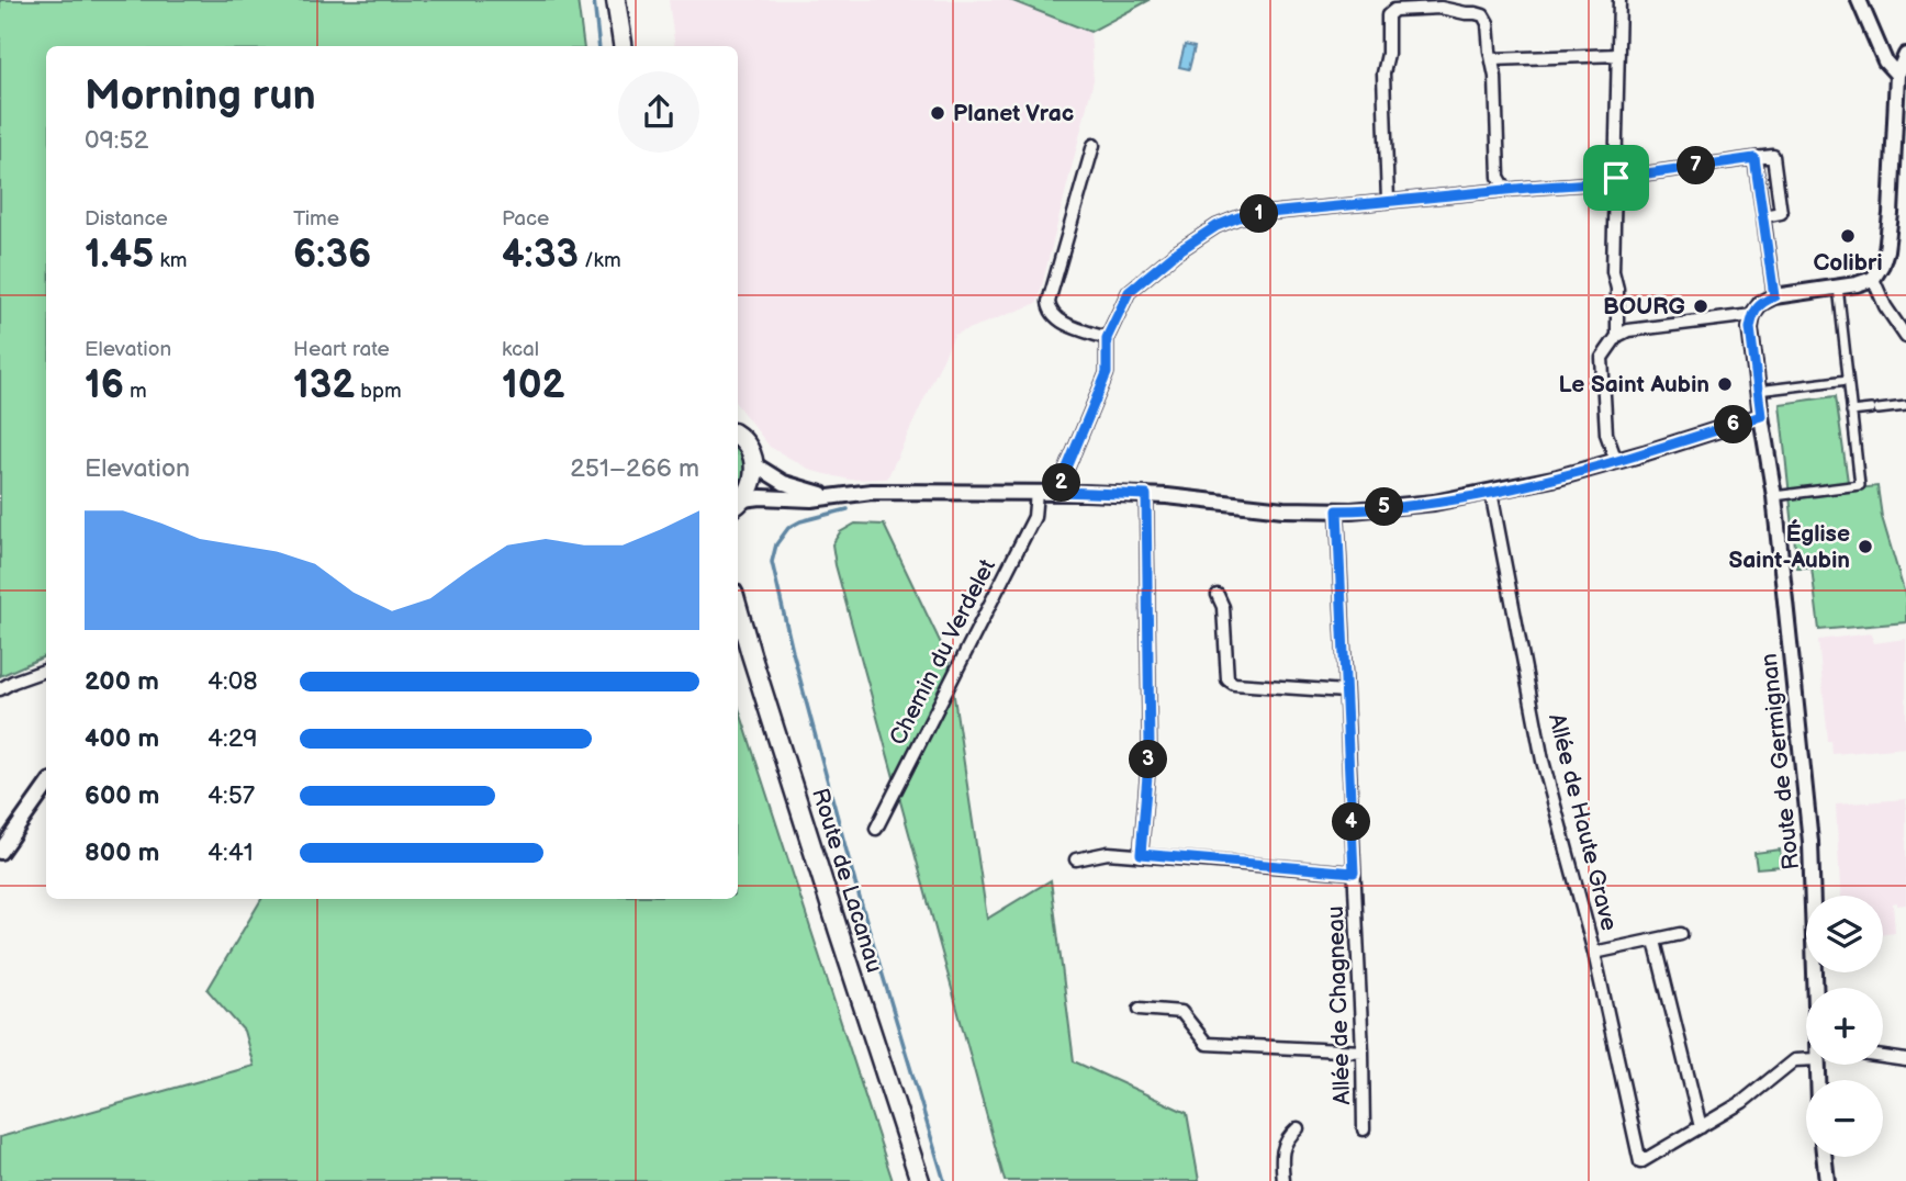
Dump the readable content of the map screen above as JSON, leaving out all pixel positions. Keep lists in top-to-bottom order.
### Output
{
  "streets": {
    "main road": ["Route de Lacanau"],
    "street": [
      "Chemin du Verdelet",
      "Route de Germignan",
      "Allée de Haute Grave",
      "Allée de Chagneau"
    ]
  },
  "places": [
    "Planet Vrac",
    "Colibri",
    "BOURG",
    "Le Saint Aubin",
    "Église Saint-Aubin"
  ],
  "page": {
    "heading": ["Morning run", "09:52"],
    "pins": [
      "7",
      "1",
      "6",
      "2",
      "5",
      "3",
      "4"
    ],
    "stats": [
      ["Distance", "1.45 km"],
      ["Time", "6:36"],
      ["Pace", "4:33 /km"],
      ["Elevation", "16 m"],
      ["Heart rate", "132 bpm"],
      ["kcal", "102"]
    ],
    "chart": ["Elevation", "251–266 m"],
    "list": [
      {
        "name": "200 m",
        "note": "4:08"
      },
      {
        "name": "400 m",
        "note": "4:29"
      },
      {
        "name": "600 m",
        "note": "4:57"
      },
      {
        "name": "800 m",
        "note": "4:41"
      }
    ],
    "map_buttons": ["+", "−"]
  }
}
